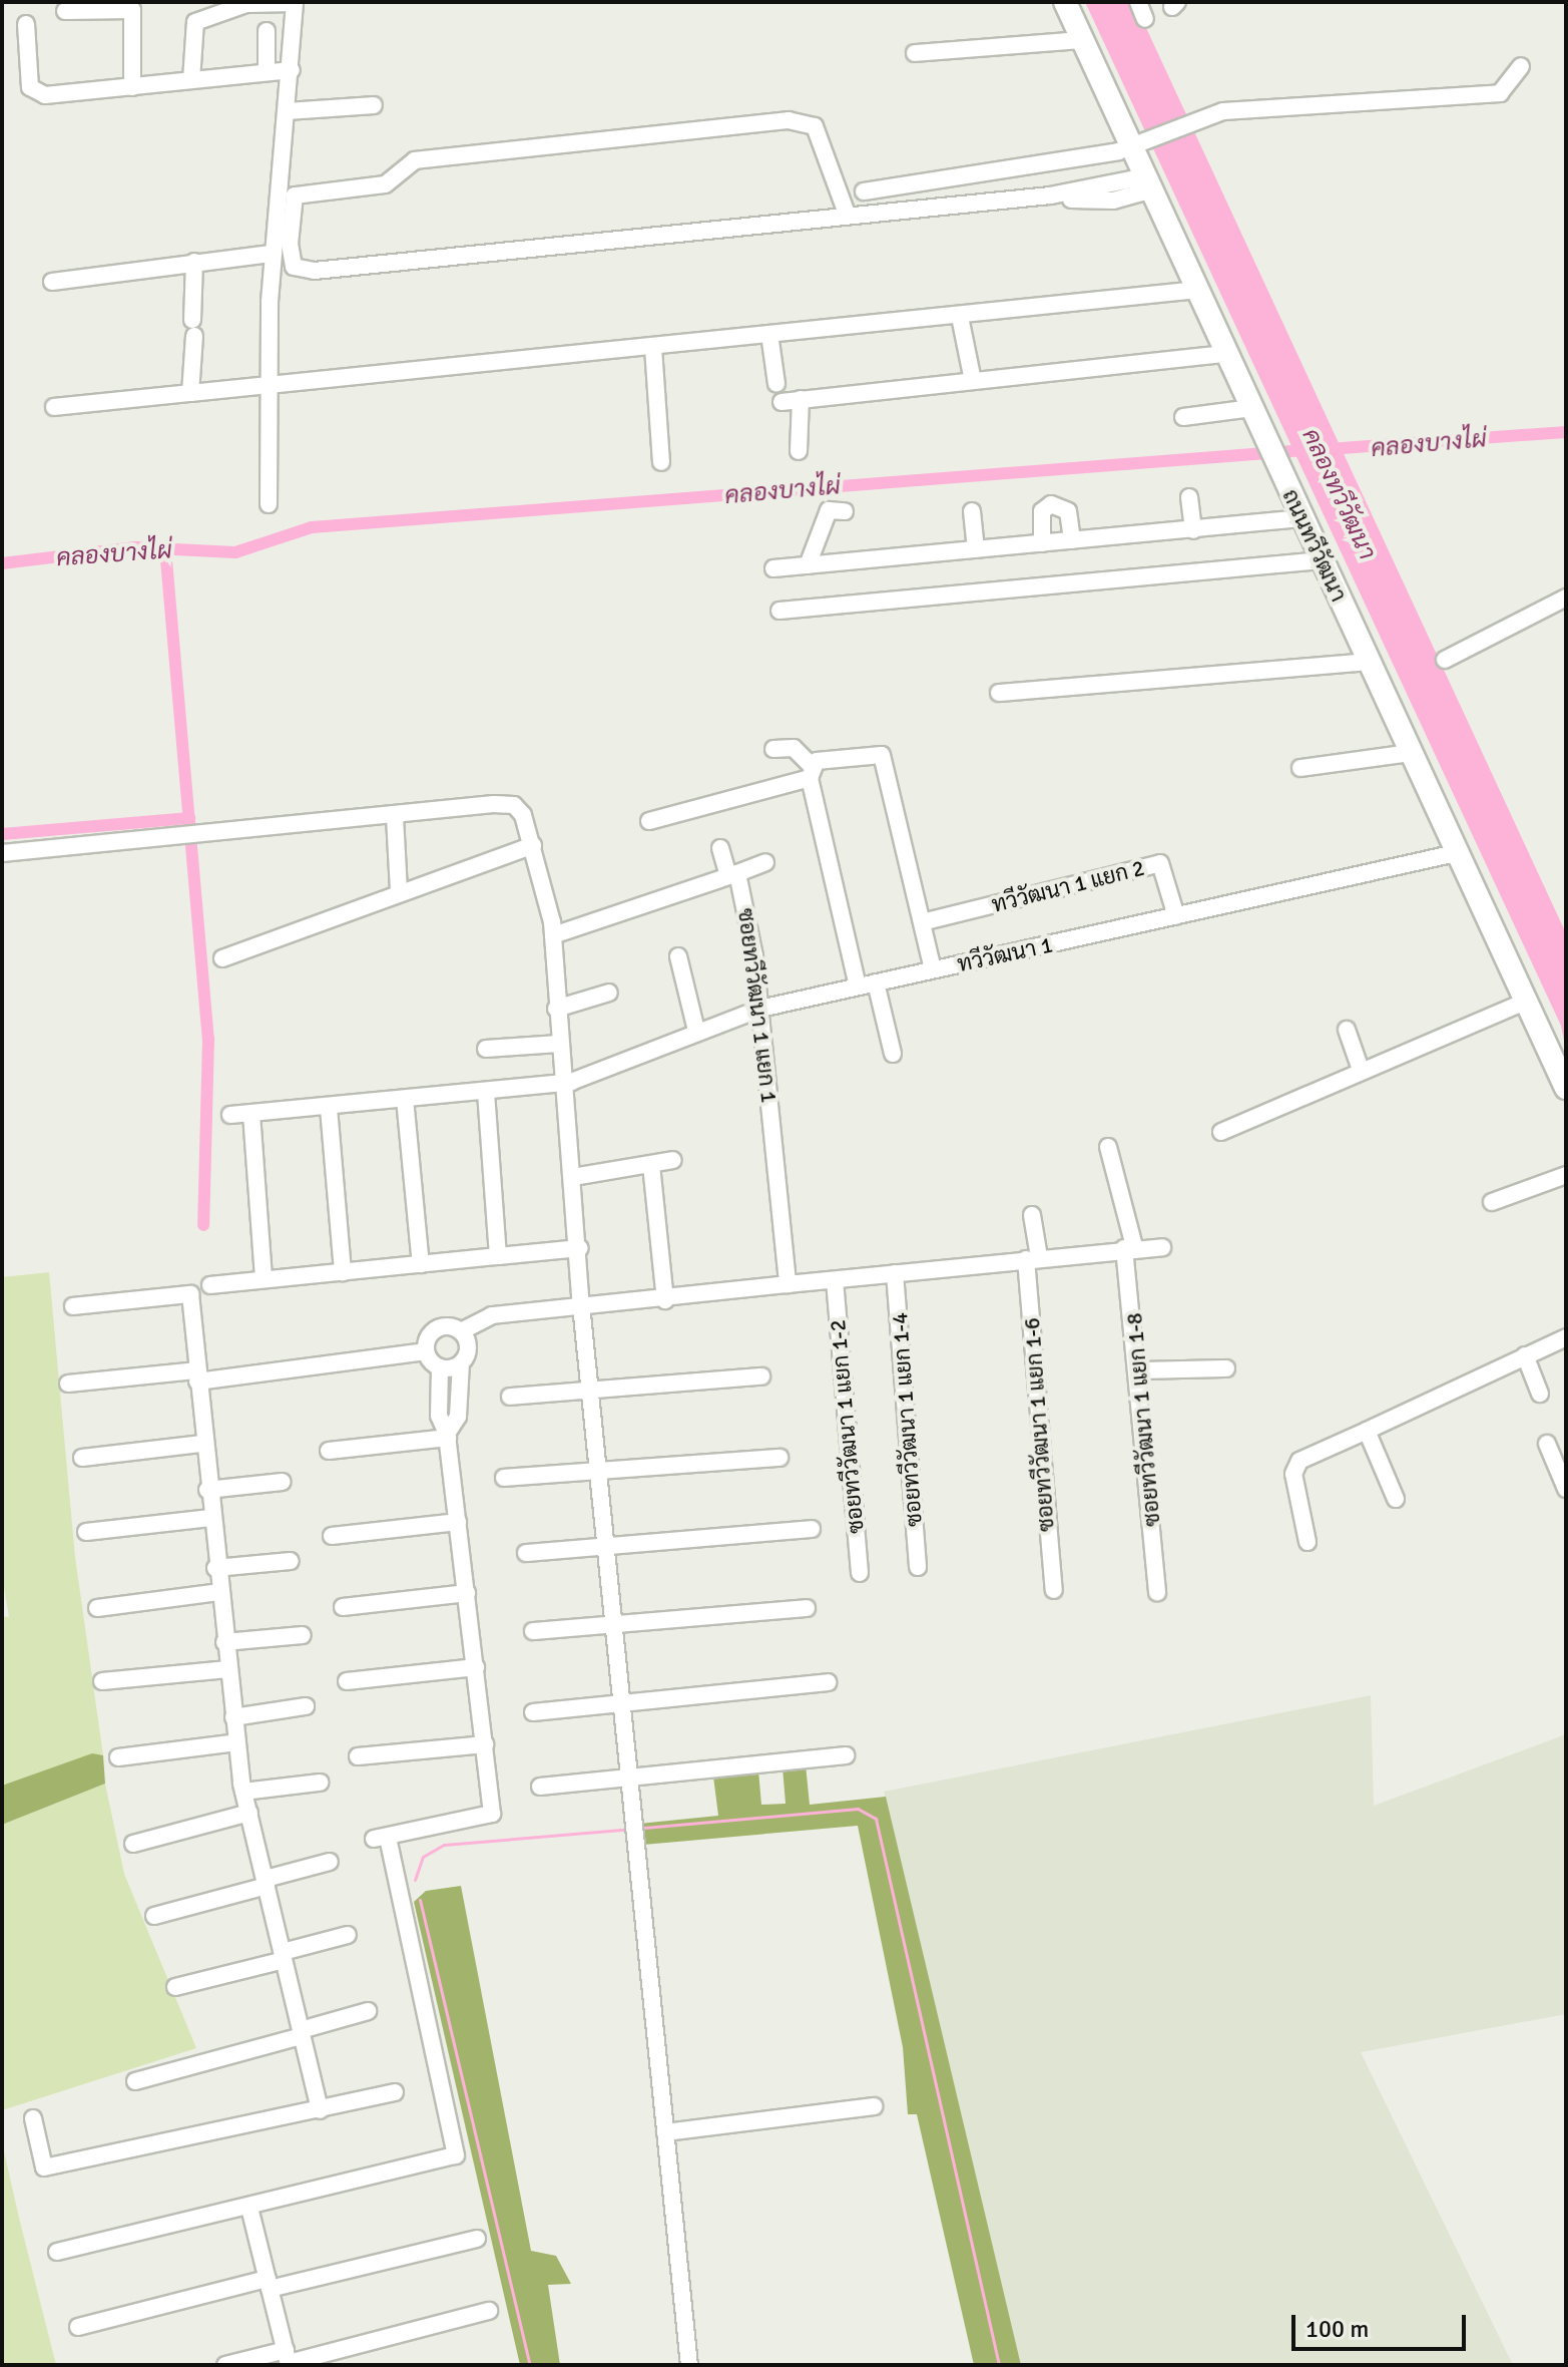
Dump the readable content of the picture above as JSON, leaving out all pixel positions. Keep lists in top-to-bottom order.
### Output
{
  "streets": {
    "main road": ["ถนนทวีวัฒนา"],
    "street": [
      "ทวีวัฒนา 1 แยก 2",
      "ทวีวัฒนา 1",
      "ซอยทวีวัฒนา 1 แยก 1",
      "ซอยทวีวัฒนา 1 แยก 1-4",
      "ซอยทวีวัฒนา 1 แยก 1-8",
      "ซอยทวีวัฒนา 1 แยก 1-6",
      "ซอยทวีวัฒนา 1 แยก 1-2"
    ]
  },
  "crossings": [
    ["ถนนทวีวัฒนา", "ทวีวัฒนา 1"],
    ["ทวีวัฒนา 1 แยก 2", "ทวีวัฒนา 1"],
    ["ทวีวัฒนา 1", "ซอยทวีวัฒนา 1 แยก 1"]
  ],
  "water": ["คลองบางไผ่", "คลองทวีวัฒนา"],
  "scale_bar": "100 m"
}
